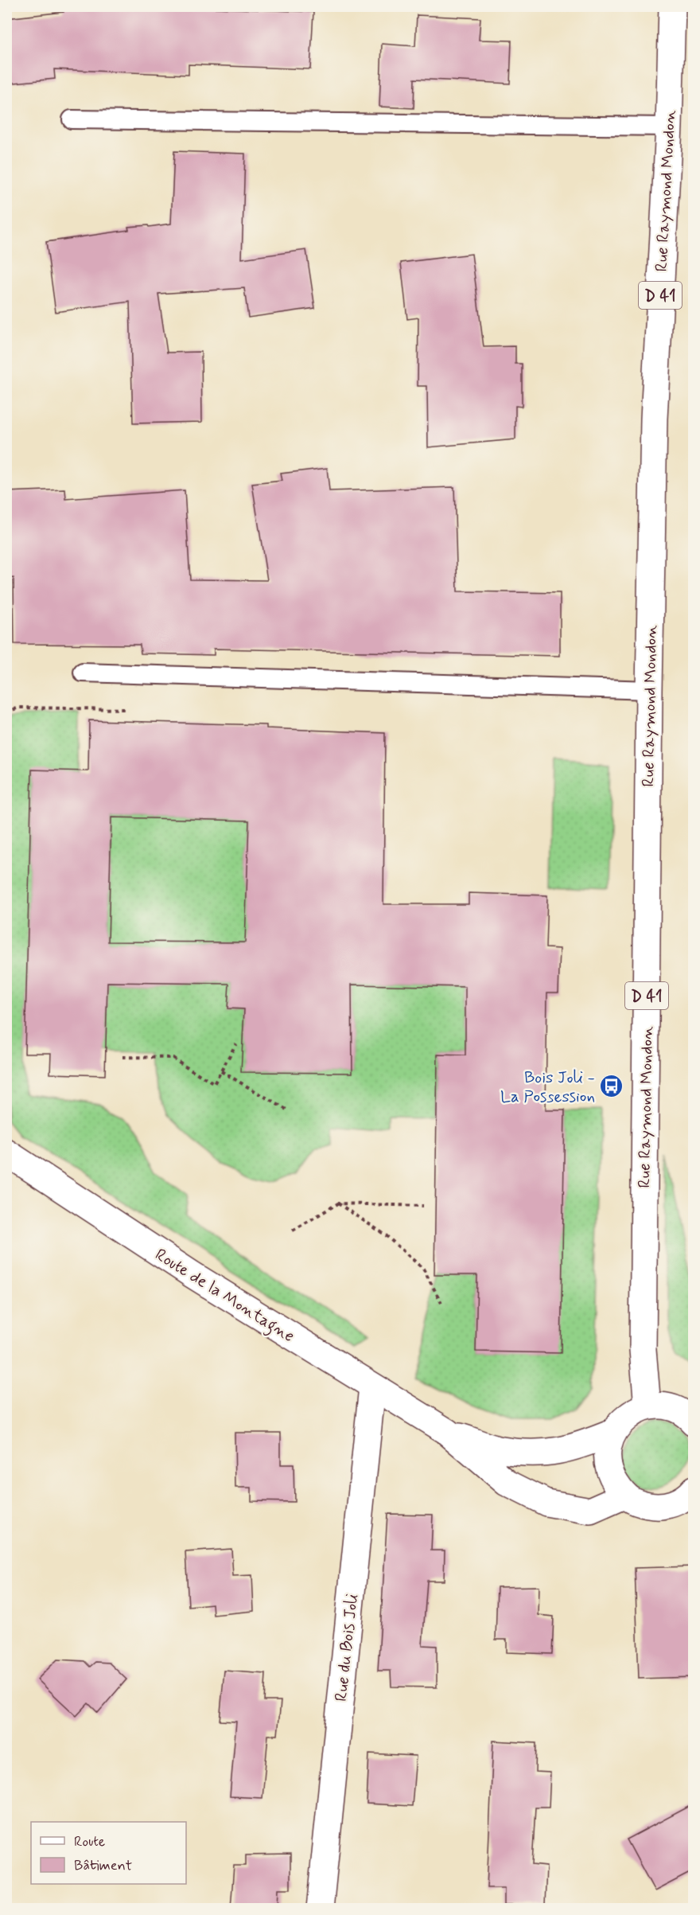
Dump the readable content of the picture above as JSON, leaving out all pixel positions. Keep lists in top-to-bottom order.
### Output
{
  "streets": {
    "main road": [
      "Rue Raymond Mondon",
      "D 41",
      "Route de la Montagne",
      "Rue du Bois Joli"
    ]
  },
  "crossings": [
    ["Route de la Montagne", "Rue du Bois Joli"]
  ],
  "places": {
    "bus stop": ["Bois Joli - La Possession"]
  },
  "legend": ["Route", "Bâtiment"]
}
